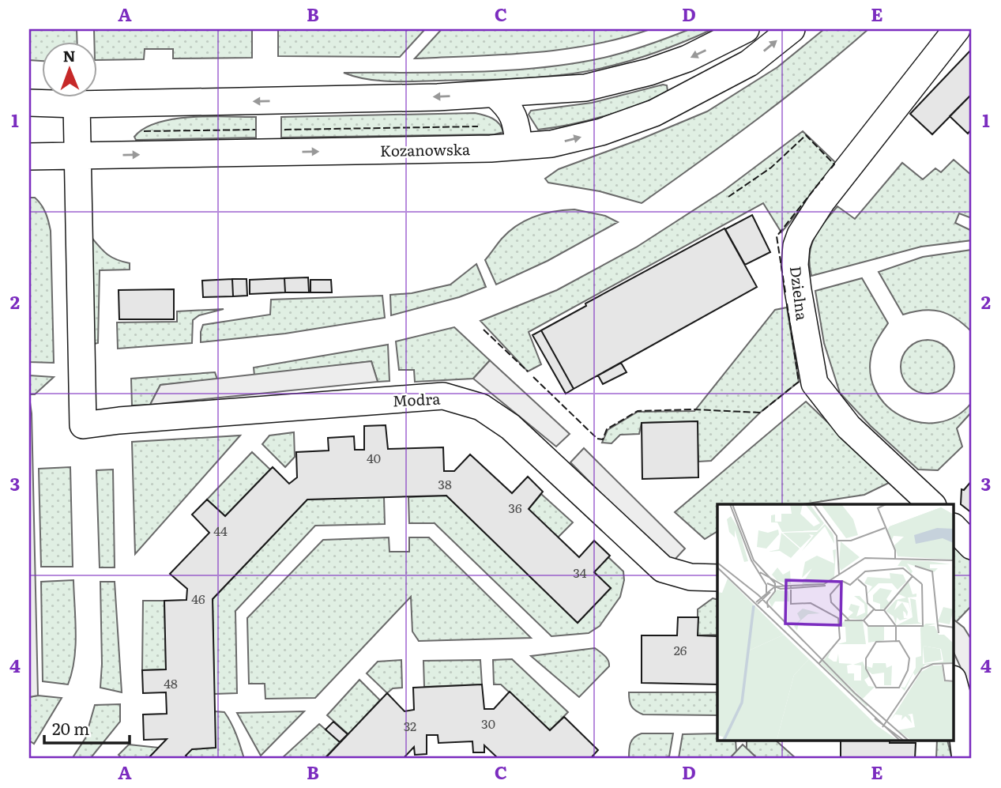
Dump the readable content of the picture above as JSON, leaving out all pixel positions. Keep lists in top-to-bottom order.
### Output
{
  "streets": {
    "street": ["Kozanowska", "Dzielna", "Modra"]
  },
  "crossings": [
    ["Kozanowska", "Modra"]
  ],
  "house_numbers": [
    "40",
    "38",
    "36",
    "44",
    "34",
    "46",
    "26",
    "48",
    "30",
    "32"
  ],
  "scale_bar": "20 m",
  "north": "top",
  "grid": {
    "columns": [
      "A",
      "B",
      "C",
      "D",
      "E"
    ],
    "rows": [
      "1",
      "2",
      "3",
      "4"
    ]
  }
}
